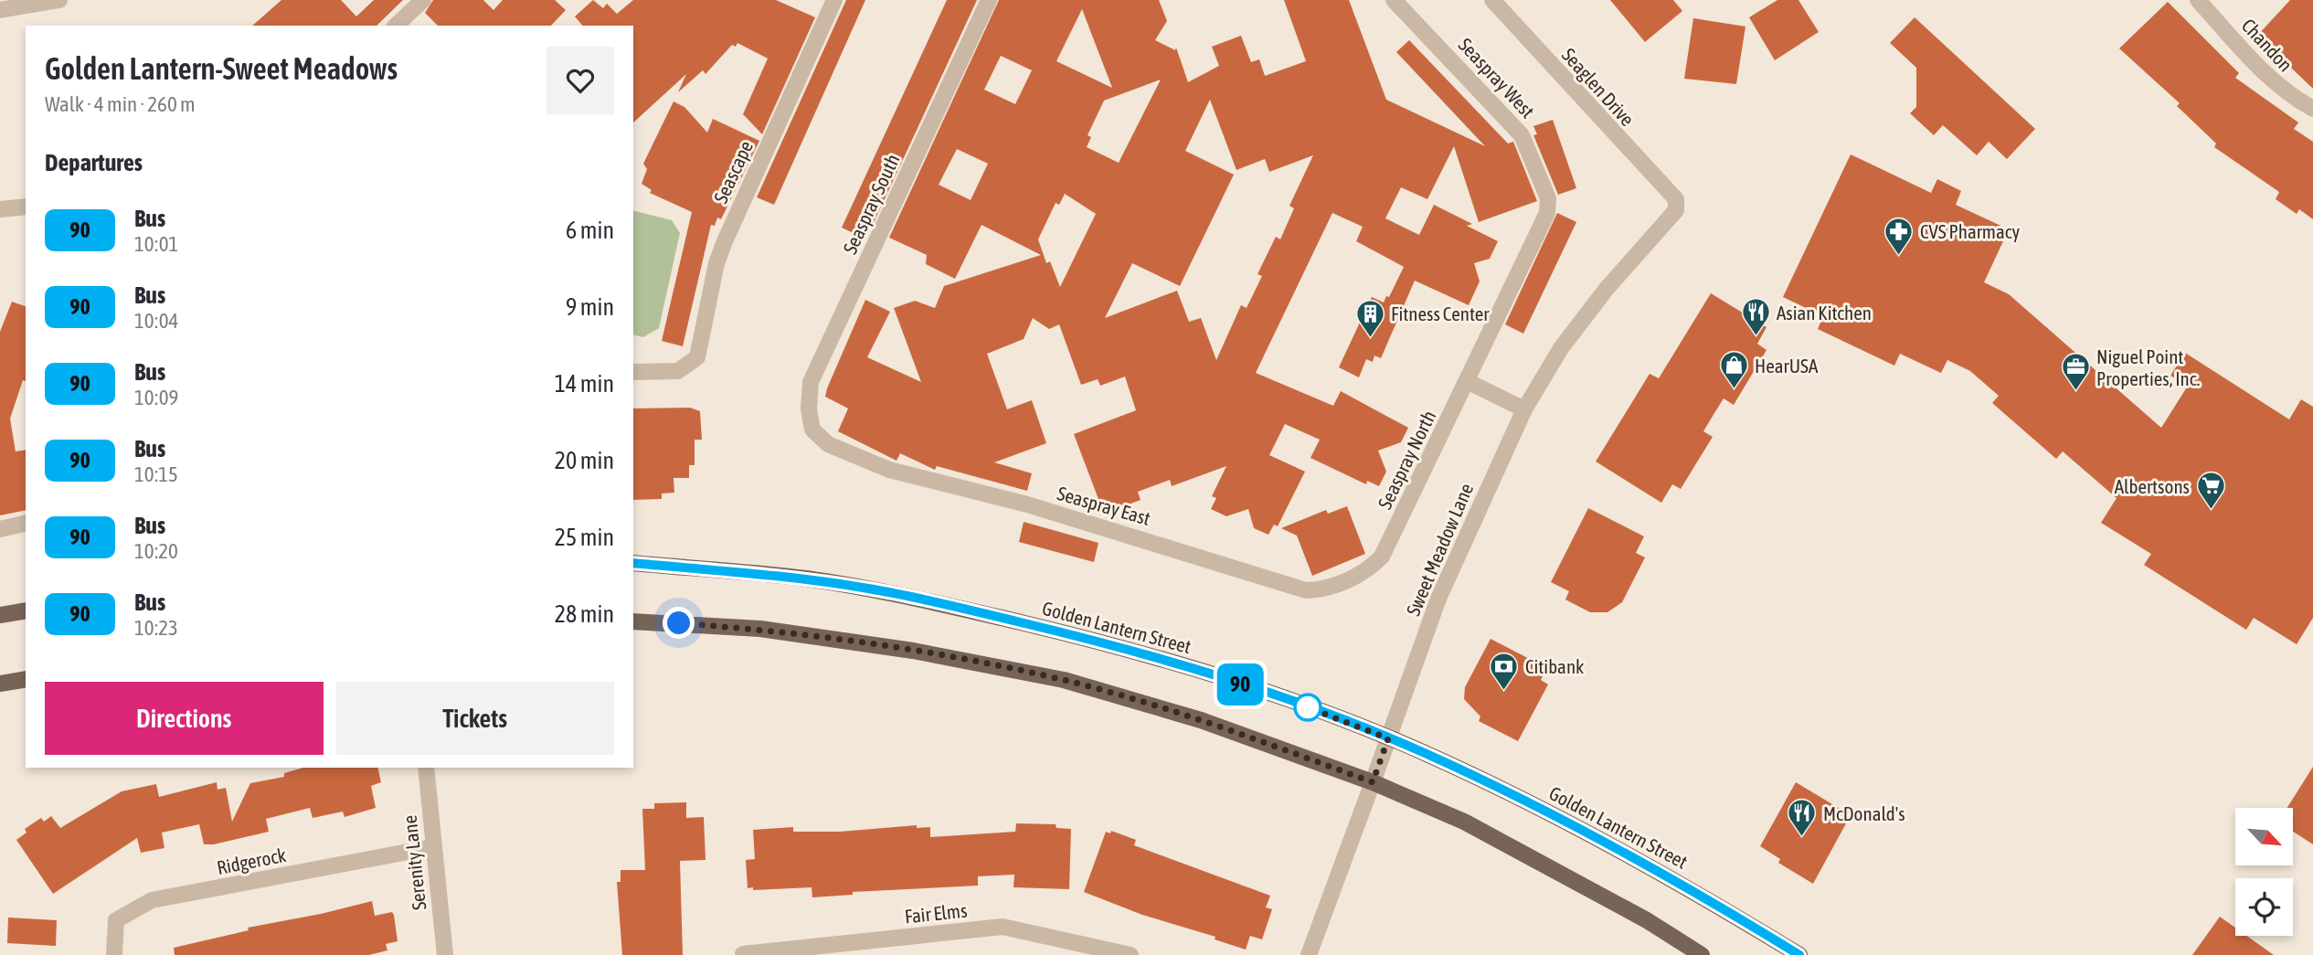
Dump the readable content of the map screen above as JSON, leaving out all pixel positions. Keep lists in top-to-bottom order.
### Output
{
  "streets": {
    "main road": ["Golden Lantern Street"],
    "street": [
      "Chandon",
      "Seaspray West",
      "Seaglen Drive",
      "Seascape",
      "Seaspray South",
      "Seaspray North",
      "Seaspray East",
      "Sweet Meadow Lane",
      "Ridgerock",
      "Serenity Lane",
      "Fair Elms"
    ]
  },
  "crossings": [
    ["Seaspray West", "Seaspray North"],
    ["Seaglen Drive", "Sweet Meadow Lane"],
    ["Seaspray South", "Seaspray East"],
    ["Seaspray North", "Seaspray East"],
    ["Sweet Meadow Lane", "Golden Lantern Street"],
    ["Ridgerock", "Serenity Lane"]
  ],
  "places": {
    "pharmacy": ["CVS Pharmacy"],
    "restaurant": ["Asian Kitchen", "McDonald's"],
    "building": ["Fitness Center"],
    "shop": ["HearUSA"],
    "office": ["Niguel Point Properties, Inc."],
    "supermarket": ["Albertsons"],
    "bank": ["Citibank"]
  },
  "lines": ["bus line 90"],
  "north": "bottom right",
  "page": {
    "on_map": "90",
    "heading": [
      ["Golden Lantern-Sweet Meadows", "Walk · 4 min · 260 m"],
      "Departures"
    ],
    "list": [
      {
        "mark": "90",
        "name": "Bus",
        "note": "10:01",
        "value": "6 min"
      },
      {
        "mark": "90",
        "name": "Bus",
        "note": "10:04",
        "value": "9 min"
      },
      {
        "mark": "90",
        "name": "Bus",
        "note": "10:09",
        "value": "14 min"
      },
      {
        "mark": "90",
        "name": "Bus",
        "note": "10:15",
        "value": "20 min"
      },
      {
        "mark": "90",
        "name": "Bus",
        "note": "10:20",
        "value": "25 min"
      },
      {
        "mark": "90",
        "name": "Bus",
        "note": "10:23",
        "value": "28 min"
      }
    ],
    "buttons": ["Directions", "Tickets"]
  }
}
